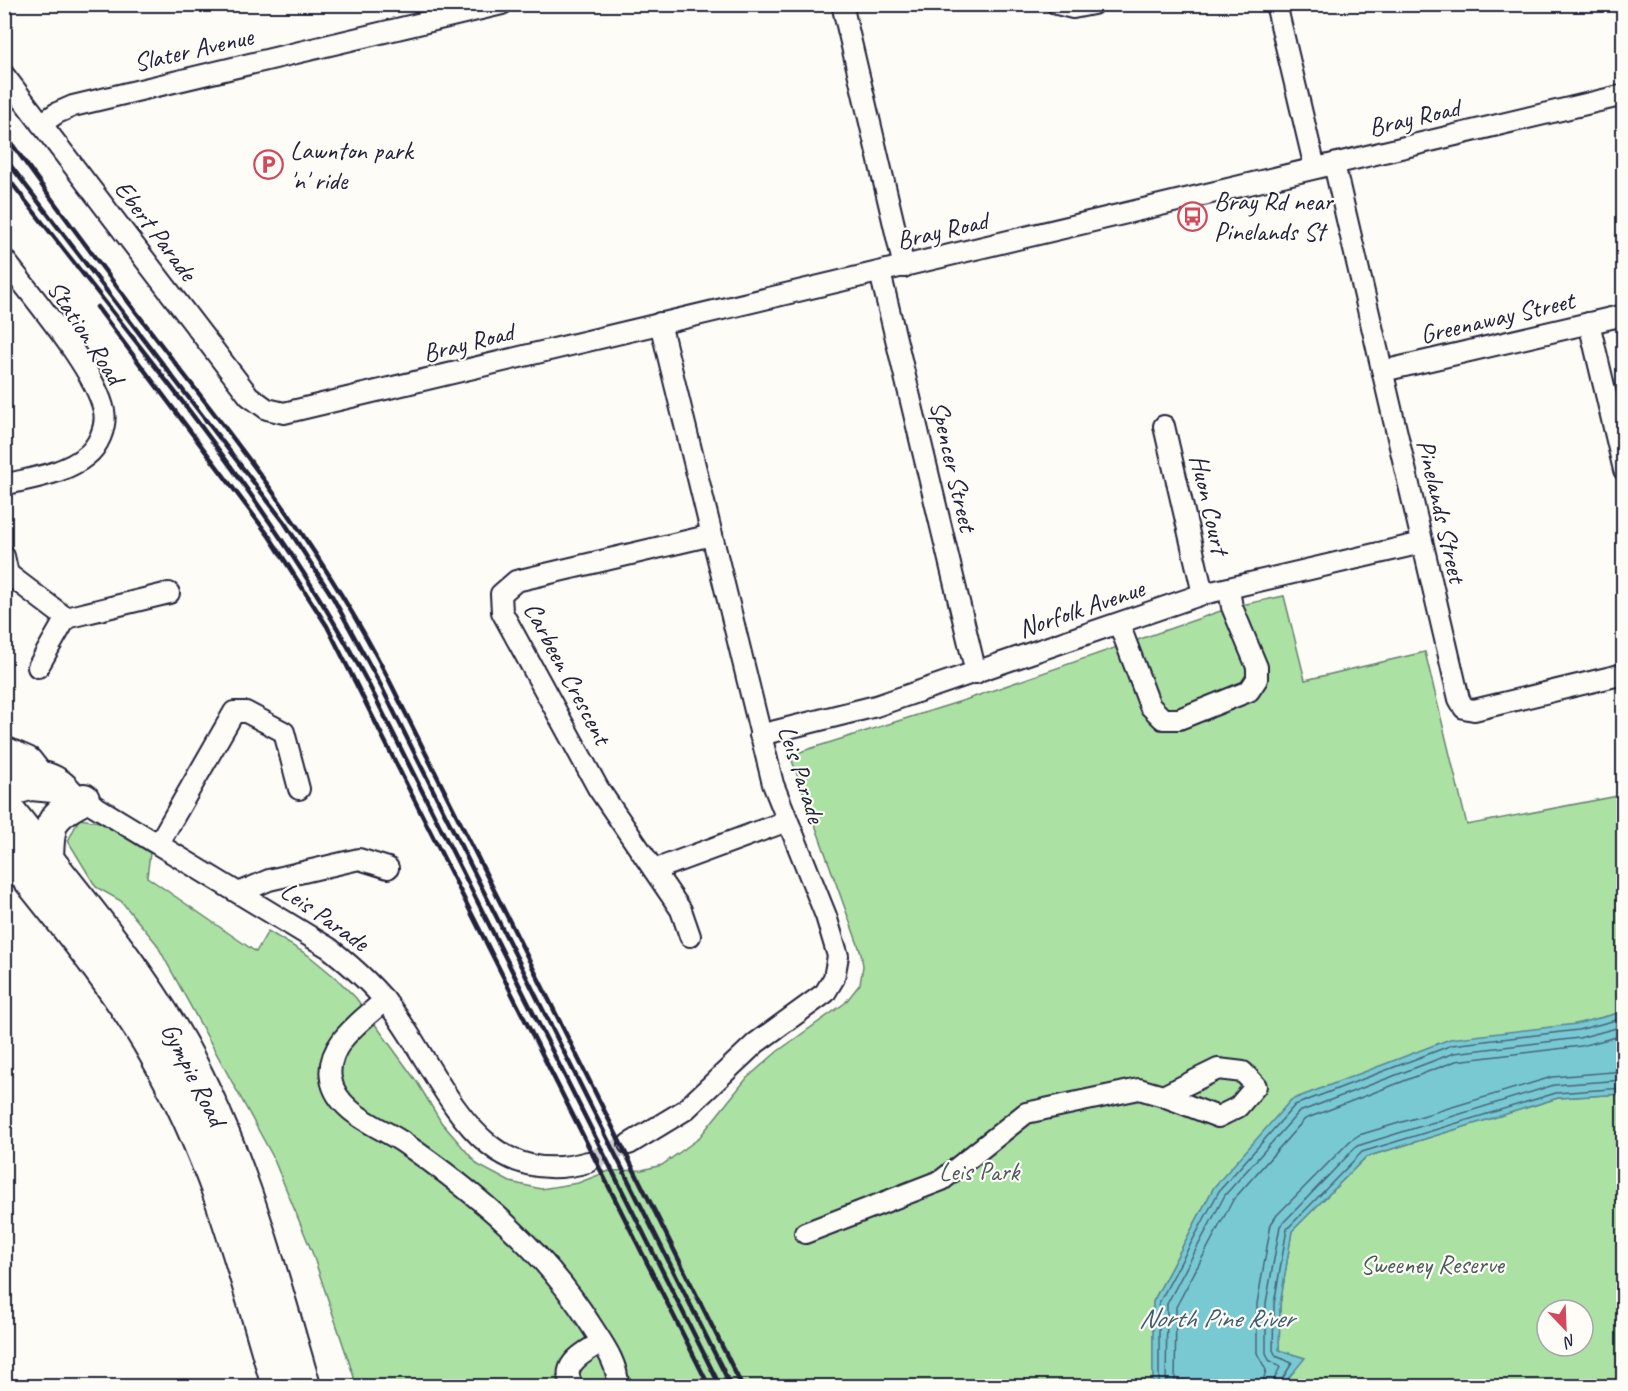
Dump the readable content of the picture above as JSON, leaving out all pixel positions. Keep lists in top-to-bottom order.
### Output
{
  "streets": {
    "highway": ["Gympie Road"],
    "street": [
      "Slater Avenue",
      "Bray Road",
      "Ebert Parade",
      "Greenaway Street",
      "Station Road",
      "Spencer Street",
      "Huon Court",
      "Pinelands Street",
      "Norfolk Avenue",
      "Carbeen Crescent",
      "Leis Parade"
    ]
  },
  "crossings": [
    ["Slater Avenue", "Ebert Parade"],
    ["Bray Road", "Ebert Parade"],
    ["Bray Road", "Spencer Street"],
    ["Bray Road", "Pinelands Street"],
    ["Bray Road", "Leis Parade"],
    ["Greenaway Street", "Pinelands Street"],
    ["Spencer Street", "Norfolk Avenue"],
    ["Huon Court", "Norfolk Avenue"],
    ["Pinelands Street", "Norfolk Avenue"],
    ["Norfolk Avenue", "Leis Parade"],
    ["Carbeen Crescent", "Leis Parade"]
  ],
  "water": ["North Pine River"],
  "parks": ["Leis Park", "Sweeney Reserve"],
  "places": {
    "parking": ["Lawnton park 'n' ride"],
    "bus stop": ["Bray Rd near Pinelands St"]
  },
  "north": "bottom right"
}
